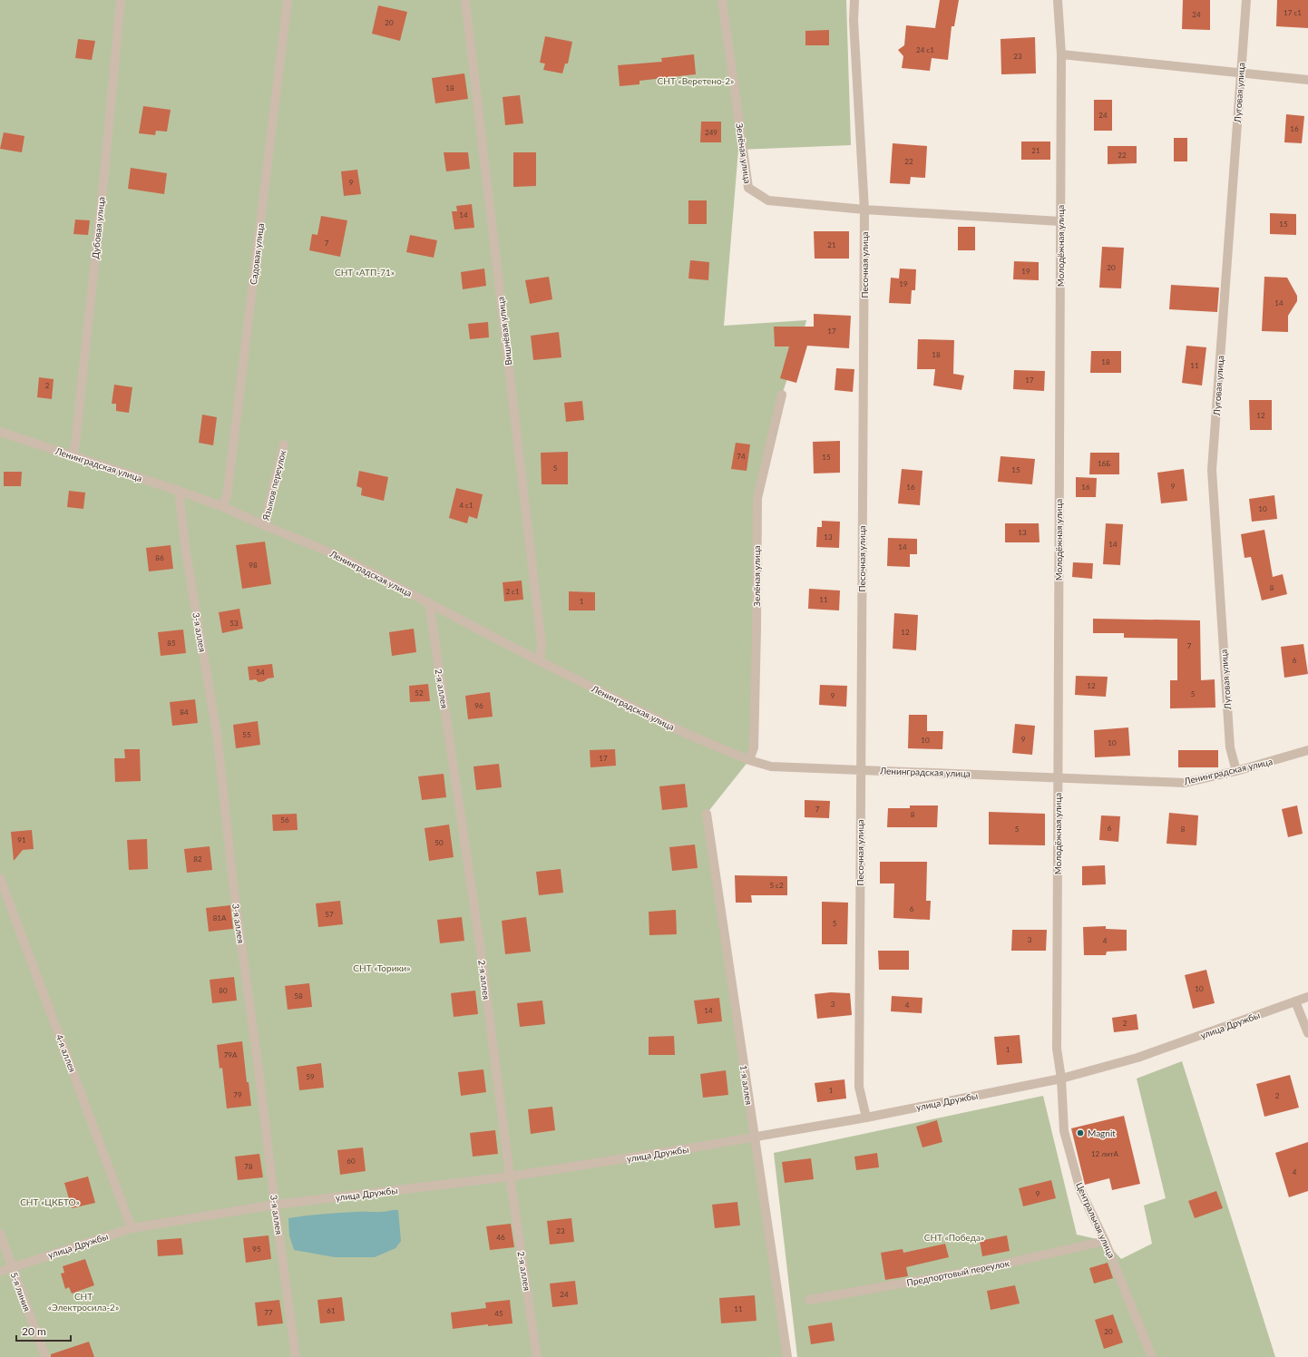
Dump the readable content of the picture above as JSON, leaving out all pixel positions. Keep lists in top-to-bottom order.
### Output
{
  "streets": {
    "street": [
      "Луговая улица",
      "Зелёная улица",
      "Дубовая улица",
      "Молодёжная улица",
      "Садовая улица",
      "Песочная улица",
      "Вишнёвая улица",
      "Ленинградская улица",
      "Языков переулок",
      "3-я аллея",
      "2-я аллея",
      "улица Дружбы",
      "4-я аллея",
      "1-я аллея",
      "Центральная улица",
      "Предпортовый переулок",
      "5-я линия"
    ]
  },
  "crossings": [
    ["Луговая улица", "Ленинградская улица"],
    ["Зелёная улица", "Молодёжная улица"],
    ["Зелёная улица", "Песочная улица"],
    ["Зелёная улица", "Ленинградская улица"],
    ["Дубовая улица", "Ленинградская улица"],
    ["Молодёжная улица", "Ленинградская улица"],
    ["Молодёжная улица", "улица Дружбы"],
    ["Молодёжная улица", "Центральная улица"],
    ["Садовая улица", "Ленинградская улица"],
    ["Песочная улица", "Ленинградская улица"],
    ["Песочная улица", "улица Дружбы"],
    ["Вишнёвая улица", "Ленинградская улица"],
    ["Ленинградская улица", "Языков переулок"],
    ["Ленинградская улица", "3-я аллея"],
    ["Ленинградская улица", "2-я аллея"],
    ["3-я аллея", "улица Дружбы"],
    ["2-я аллея", "улица Дружбы"],
    ["улица Дружбы", "4-я аллея"],
    ["улица Дружбы", "1-я аллея"],
    ["улица Дружбы", "Центральная улица"],
    ["улица Дружбы", "5-я линия"],
    ["Центральная улица", "Предпортовый переулок"]
  ],
  "parks": [
    "СНТ «Веретено-2»",
    "СНТ «АТП-71»",
    "СНТ «Торики»",
    "СНТ «ЦКБТО»",
    "СНТ «Победа»",
    "СНТ «Электросила-2»"
  ],
  "places": ["Magnit"],
  "house_numbers": [
    "17 с1",
    "24",
    "20",
    "24 с1",
    "23",
    "18",
    "24",
    "16",
    "249",
    "21",
    "22",
    "22",
    "9",
    "14",
    "15",
    "7",
    "21",
    "20",
    "19",
    "19",
    "14",
    "17",
    "18",
    "18",
    "11",
    "17",
    "2",
    "12",
    "74",
    "15",
    "16Б",
    "5",
    "15",
    "9",
    "16",
    "16",
    "4 с1",
    "10",
    "13",
    "13",
    "14",
    "14",
    "86",
    "98",
    "8",
    "2 с1",
    "11",
    "1",
    "53",
    "12",
    "85",
    "7",
    "6",
    "54",
    "12",
    "52",
    "5",
    "9",
    "96",
    "84",
    "55",
    "9",
    "10",
    "10",
    "17",
    "7",
    "8",
    "56",
    "6",
    "5",
    "8",
    "91",
    "50",
    "82",
    "5 с2",
    "6",
    "57",
    "81А",
    "5",
    "3",
    "4",
    "10",
    "80",
    "58",
    "3",
    "4",
    "14",
    "2",
    "1",
    "79А",
    "59",
    "1",
    "79",
    "2",
    "12 литА",
    "60",
    "78",
    "4",
    "9",
    "23",
    "46",
    "95",
    "24",
    "11",
    "61",
    "77",
    "45",
    "20"
  ],
  "scale_bar": "20 m"
}
